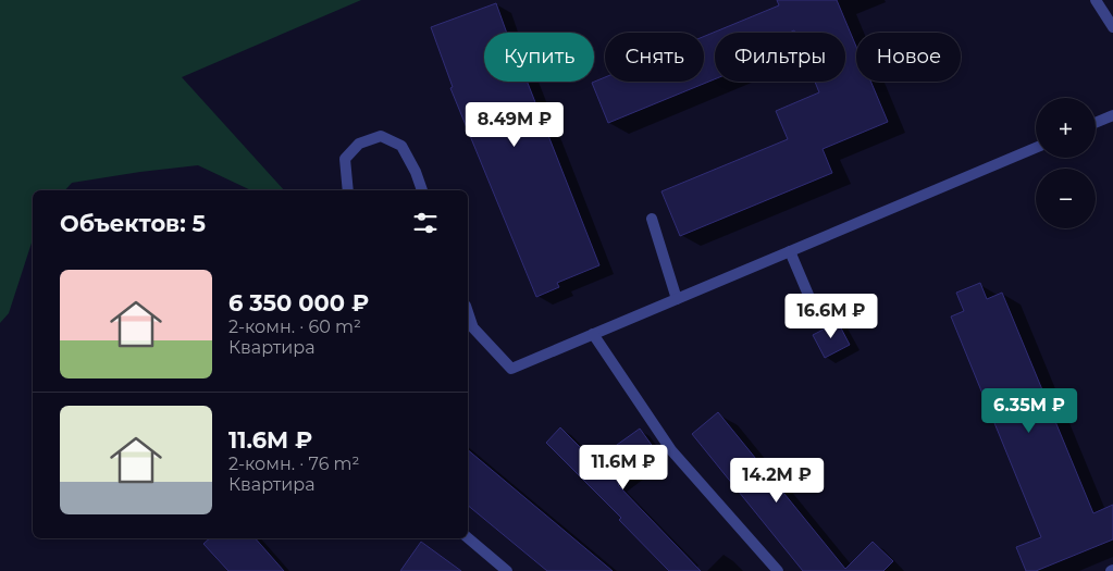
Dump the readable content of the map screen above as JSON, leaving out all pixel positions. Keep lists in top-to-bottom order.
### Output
{
  "page": {
    "chip": [
      "Купить",
      "Снять",
      "Фильтры",
      "Новое"
    ],
    "map_buttons": ["+", "−"],
    "price": [
      "8.49M ₽",
      "16.6M ₽",
      "6.35M ₽",
      "11.6M ₽",
      "14.2M ₽"
    ],
    "heading": "Объектов: 5",
    "list": [
      {
        "name": "6 350 000 ₽",
        "note": "2-комн. · 60 m² · Квартира"
      },
      {
        "name": "11.6M ₽",
        "note": "2-комн. · 76 m² · Квартира"
      }
    ]
  }
}
